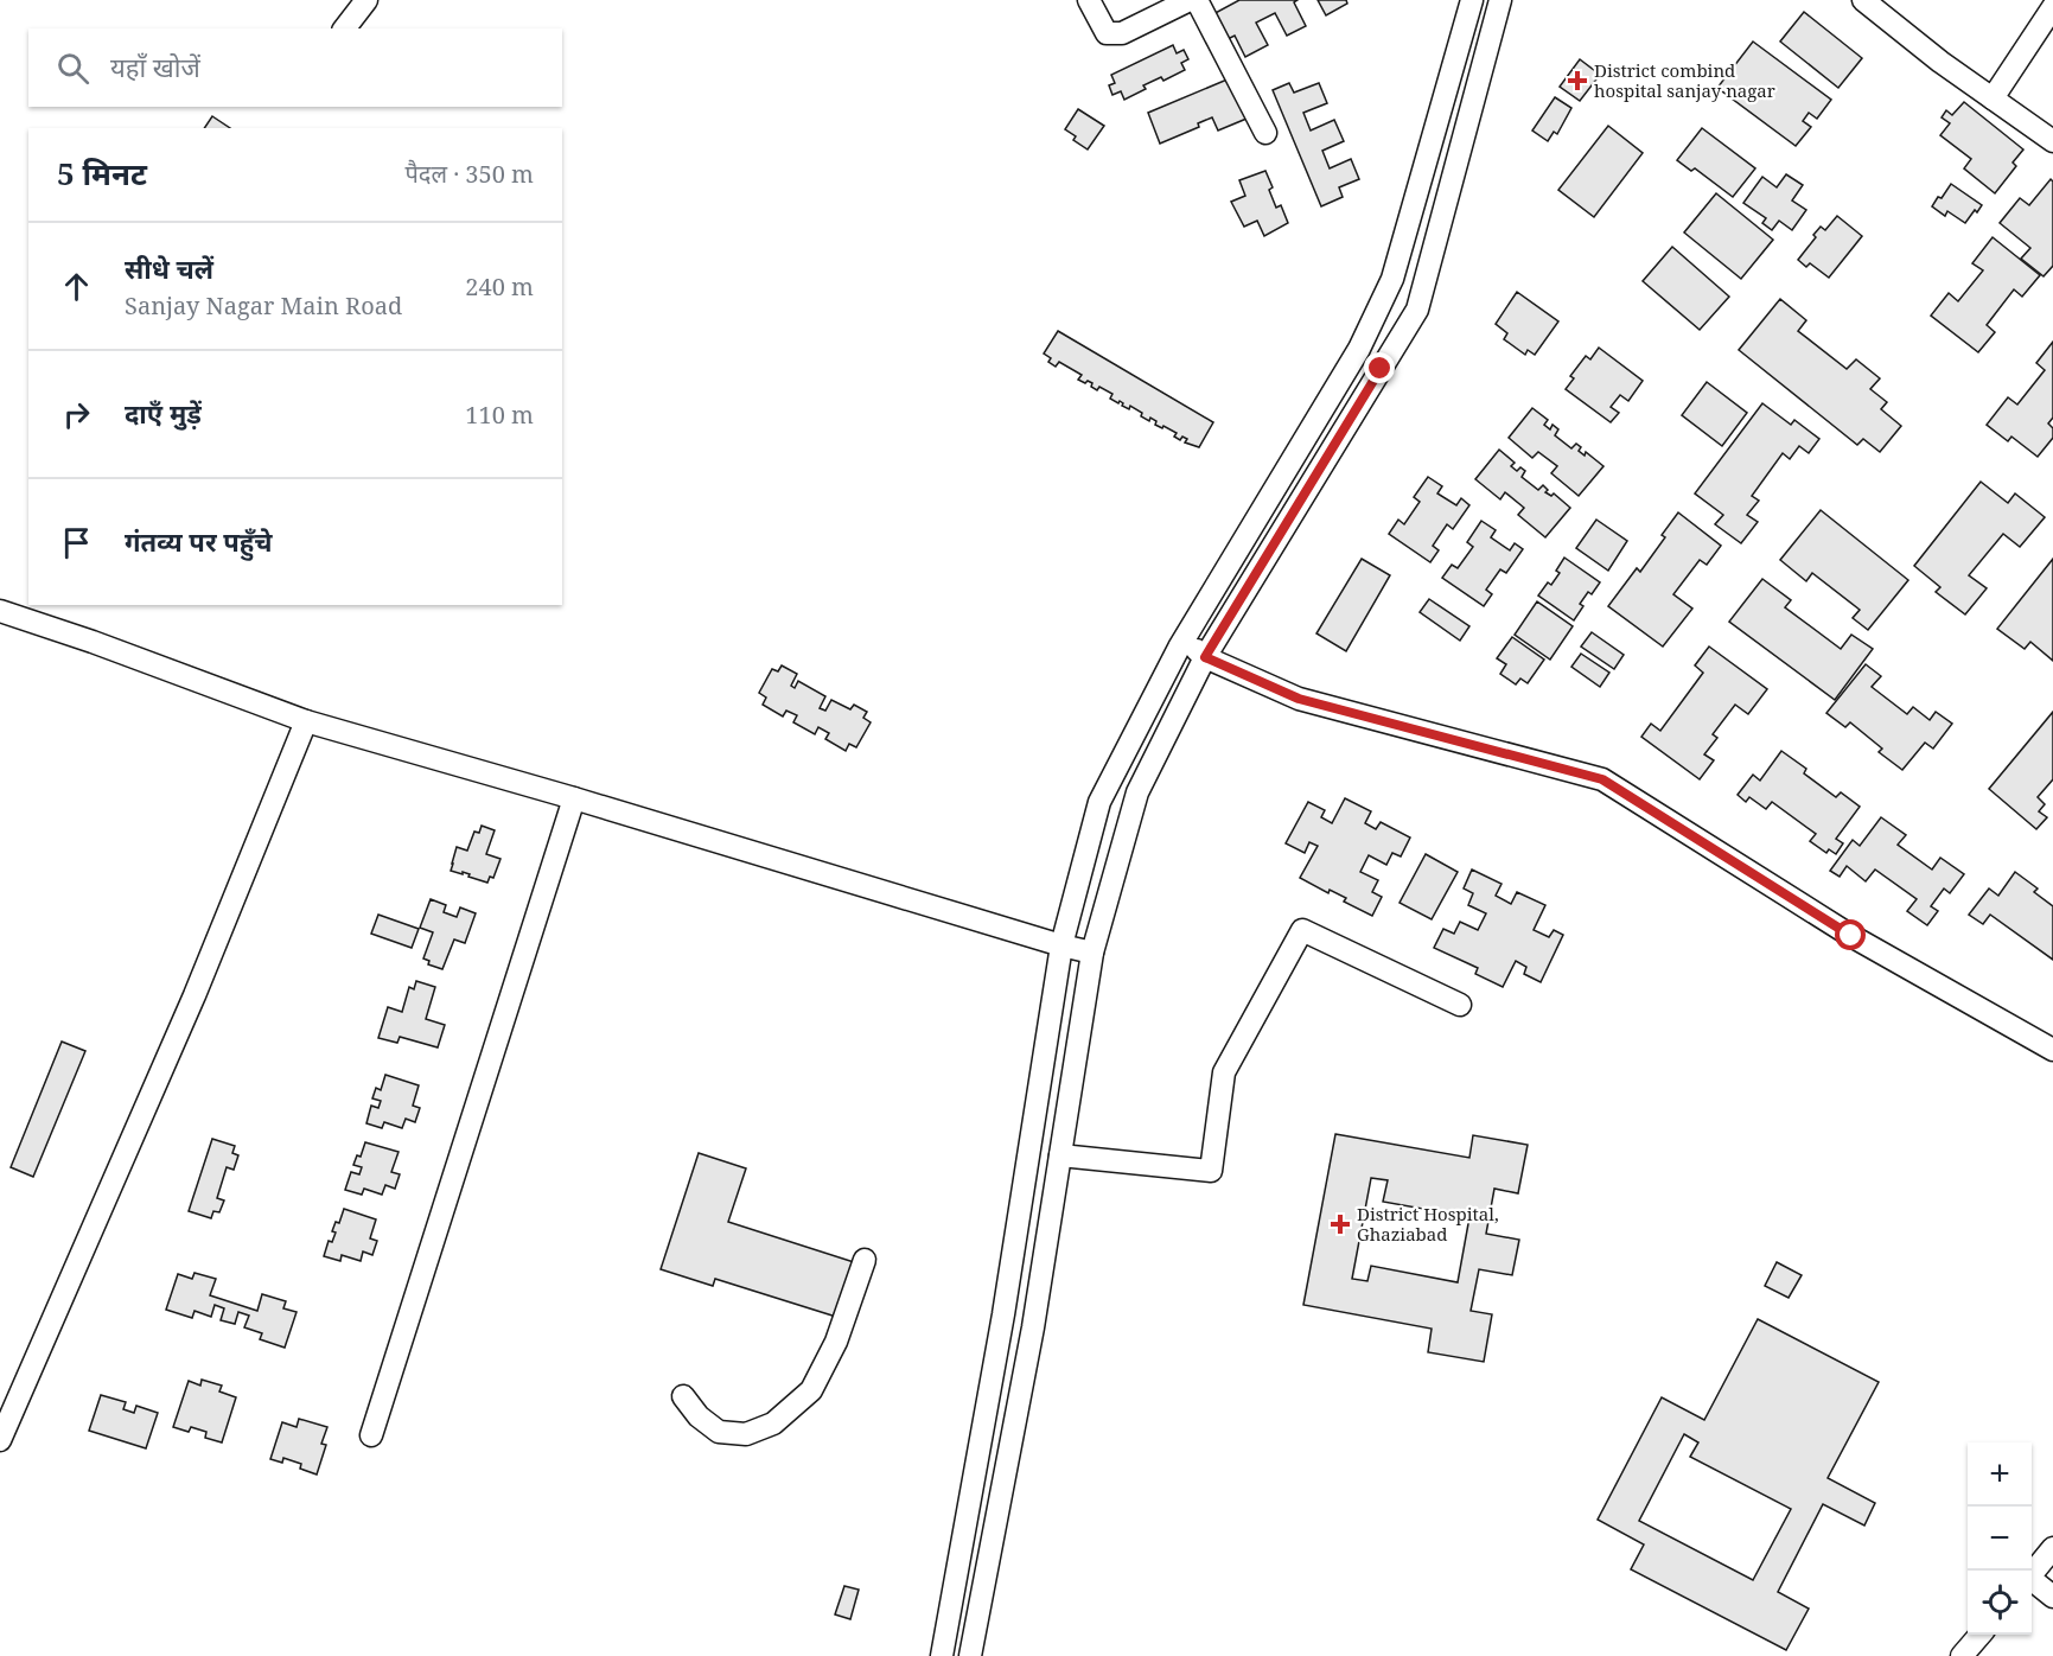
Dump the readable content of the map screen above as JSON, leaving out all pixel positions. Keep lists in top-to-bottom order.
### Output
{
  "places": {
    "health": ["District combind hospital sanjay nagar", "District Hospital, Ghaziabad"]
  },
  "page": {
    "search": "यहाँ खोजें",
    "heading": ["5 मिनट", "पैदल · 350 m"],
    "list": [
      ["सीधे चलें", "Sanjay Nagar Main Road", "240 m"],
      ["दाएँ मुड़ें", "110 m"],
      "गंतव्य पर पहुँचे"
    ],
    "map_buttons": ["+", "−"]
  }
}
